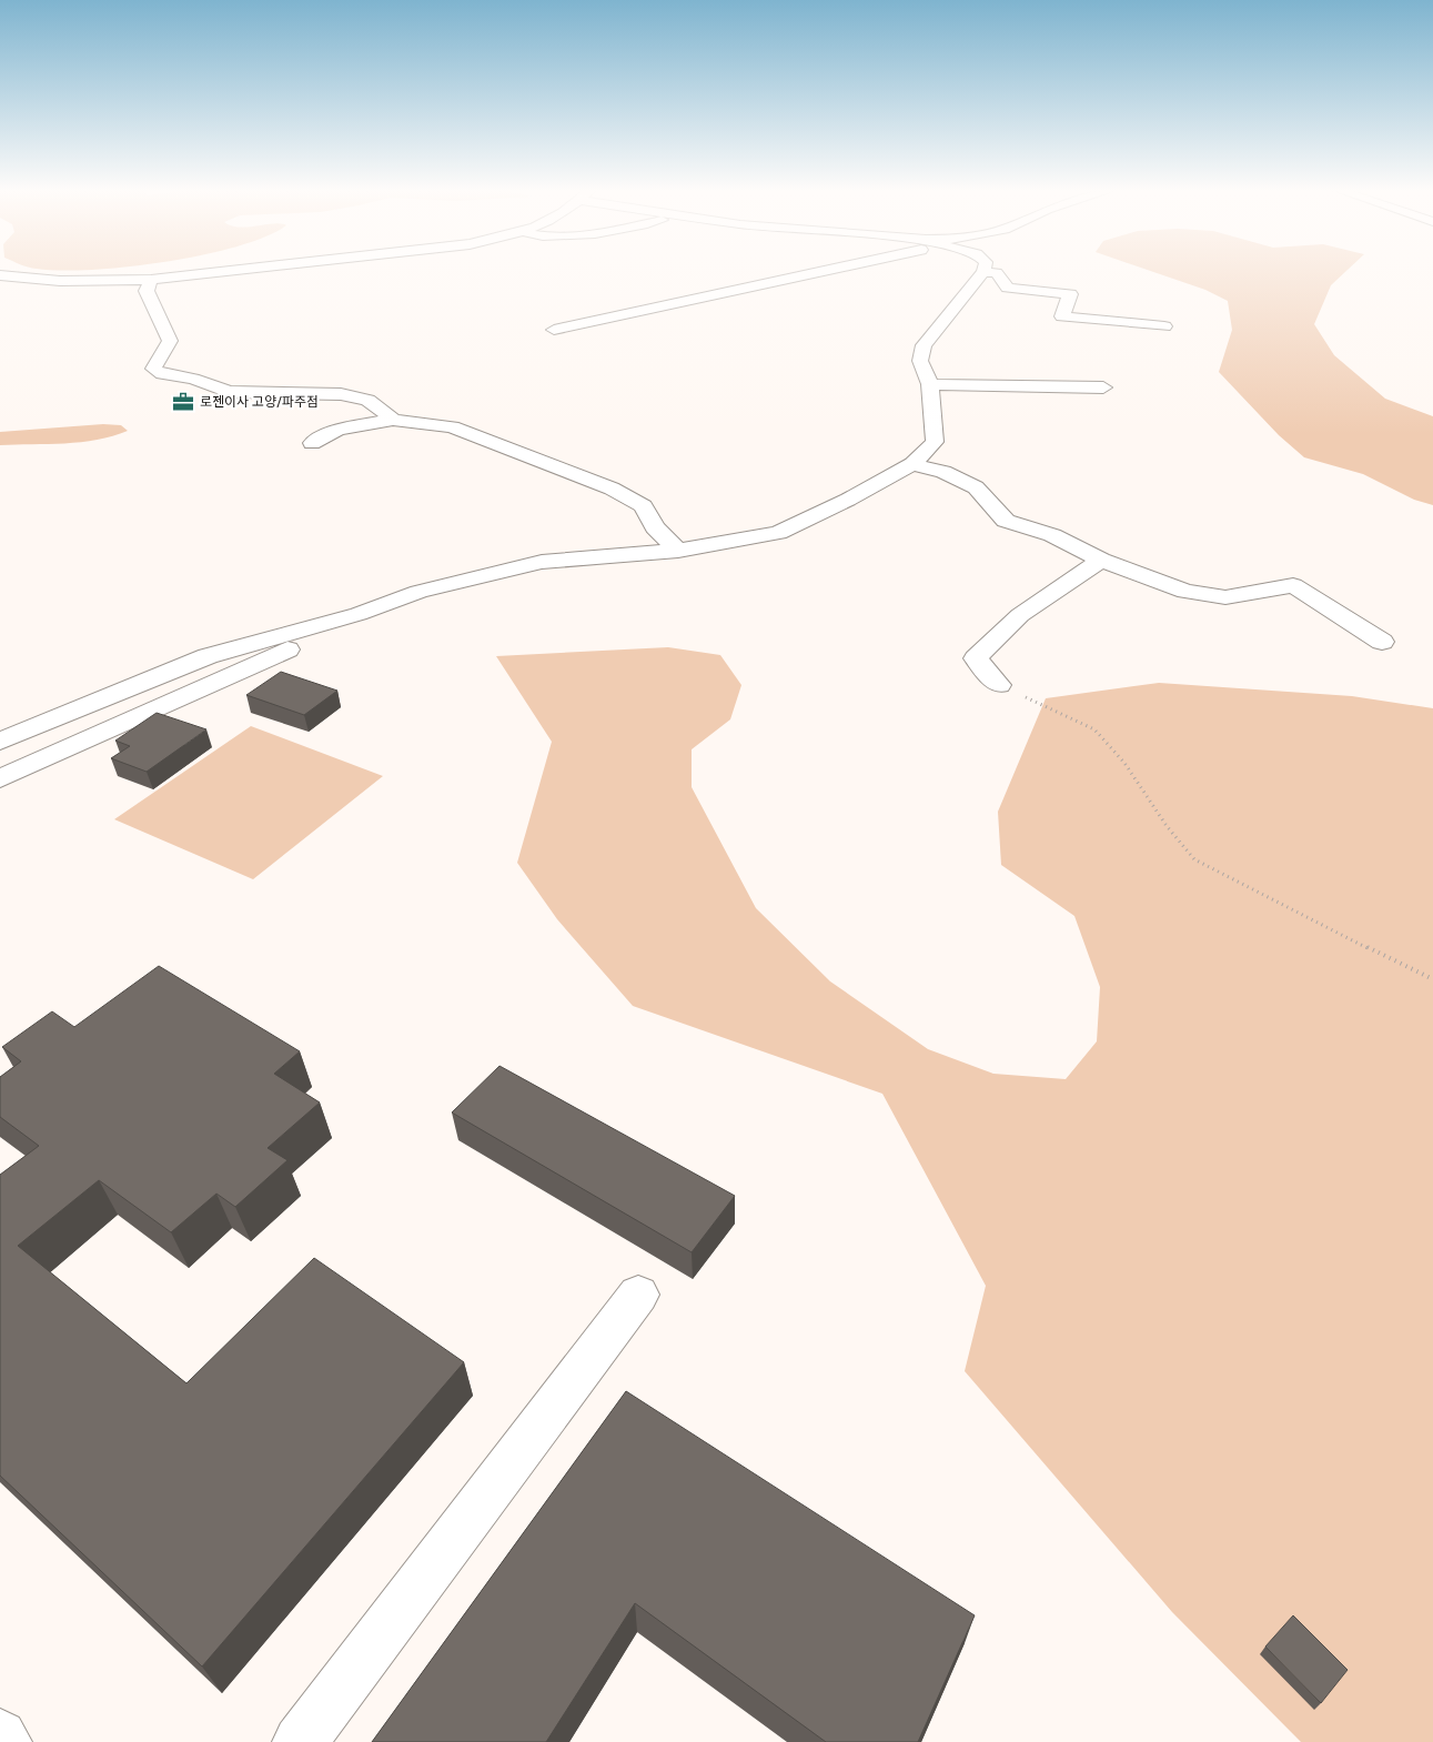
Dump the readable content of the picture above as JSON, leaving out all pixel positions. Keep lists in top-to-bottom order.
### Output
{
  "places": {
    "office": ["로젠이사 고양/파주점"]
  }
}
